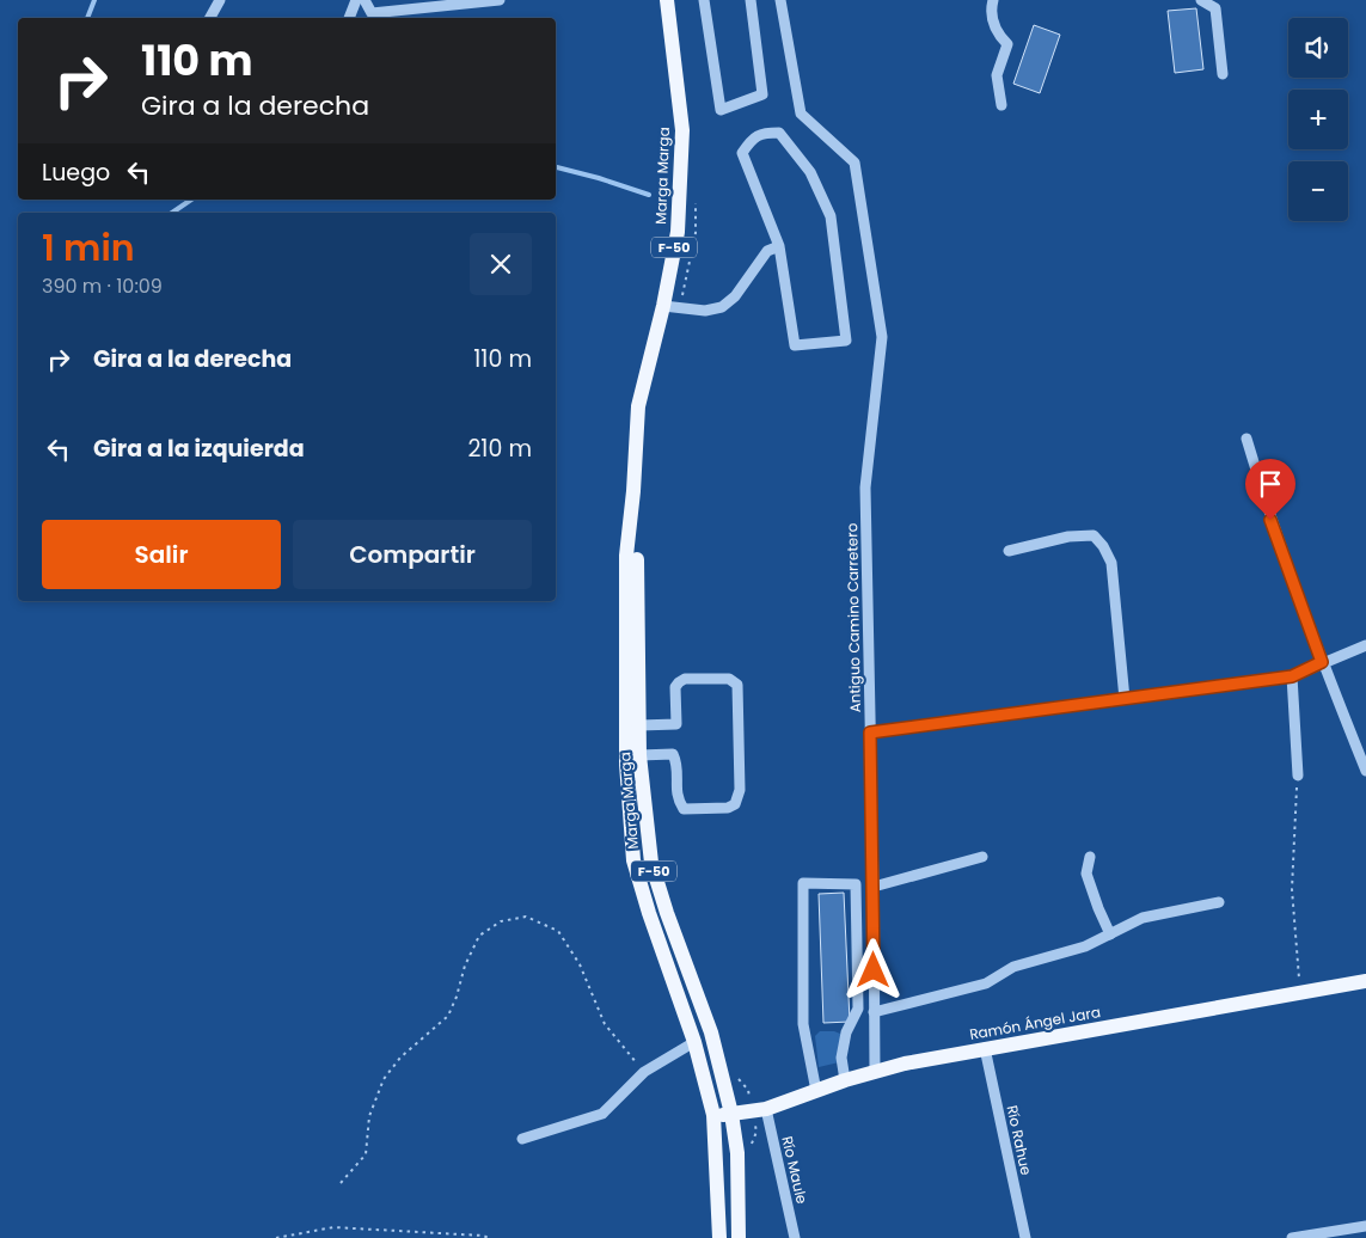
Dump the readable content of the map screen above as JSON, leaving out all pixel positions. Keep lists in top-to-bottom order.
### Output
{
  "streets": {
    "main road": ["Marga Marga", "F-50", "Ramón Ángel Jara"],
    "street": ["Antiguo Camino Carretero", "Río Rahue", "Río Maule"]
  },
  "crossings": [
    ["Marga Marga", "Ramón Ángel Jara"],
    ["Antiguo Camino Carretero", "Ramón Ángel Jara"],
    ["Ramón Ángel Jara", "Río Rahue"],
    ["Ramón Ángel Jara", "Río Maule"]
  ],
  "page": {
    "map_buttons": ["+", "−"],
    "turn": ["110 m", "Gira a la derecha"],
    "then": "Luego",
    "heading": ["1 min", "390 m · 10:09"],
    "list": [
      {
        "name": "Gira a la derecha",
        "value": "110 m"
      },
      {
        "name": "Gira a la izquierda",
        "value": "210 m"
      }
    ],
    "buttons": ["Salir", "Compartir"]
  }
}
